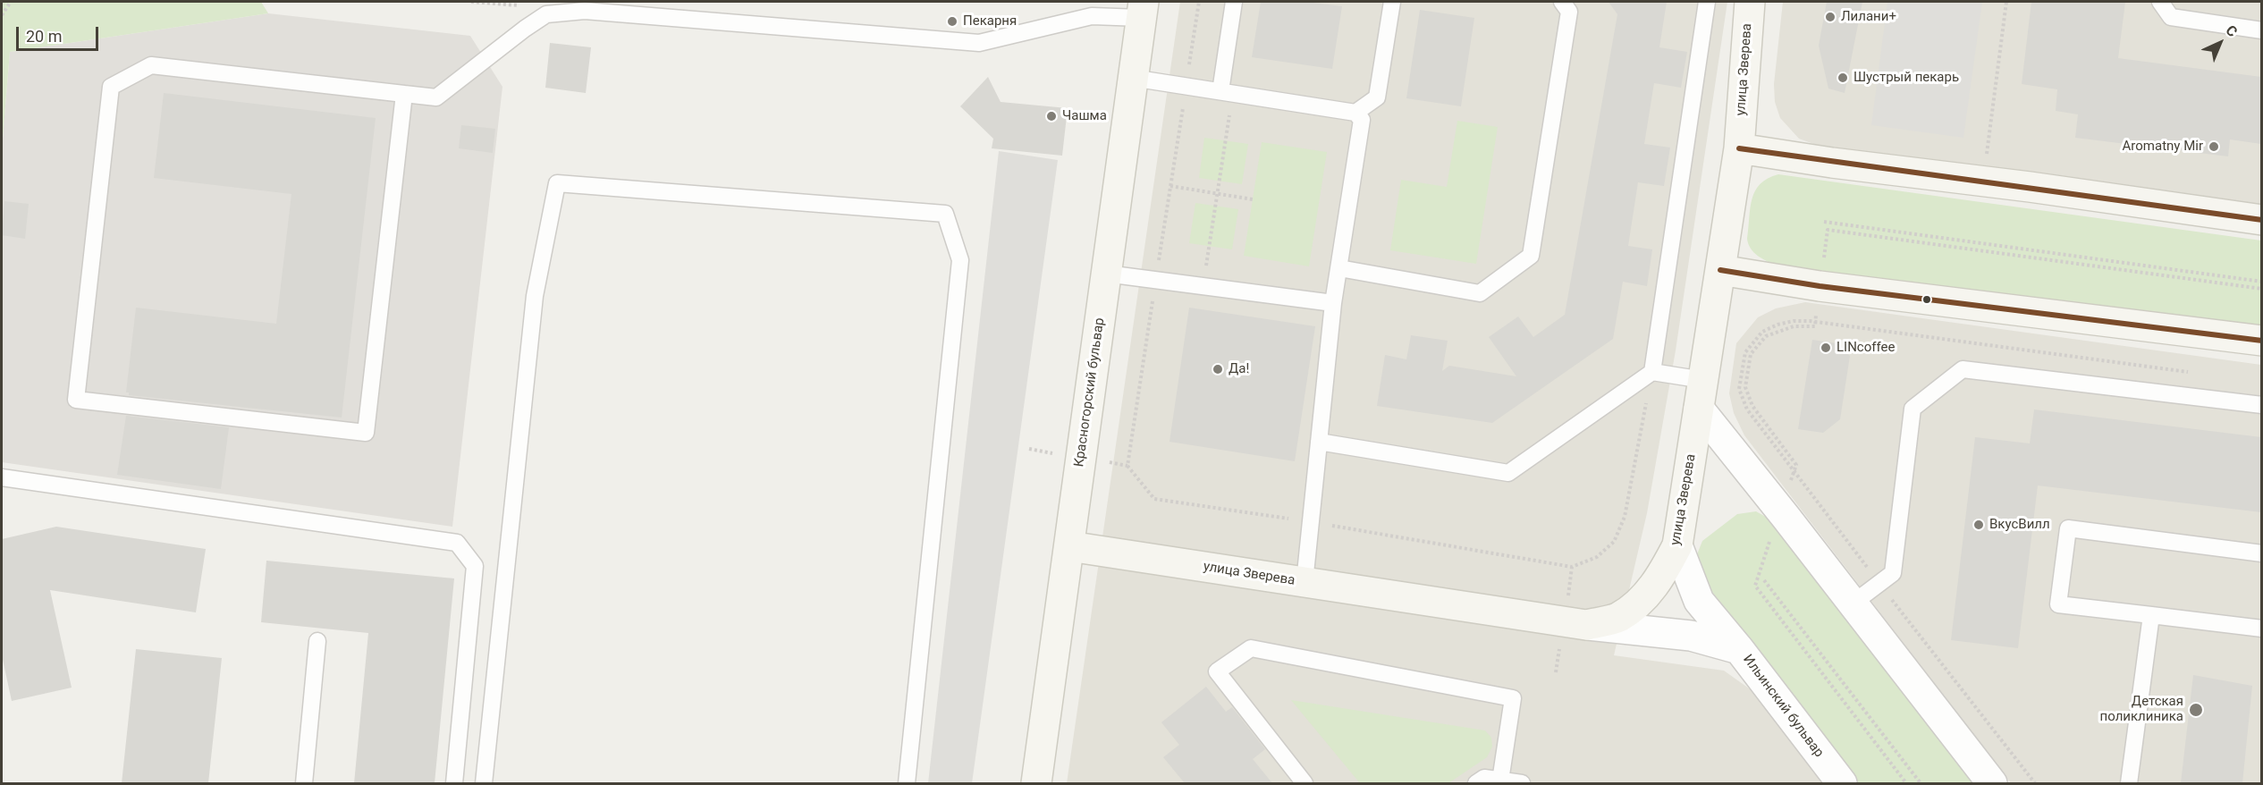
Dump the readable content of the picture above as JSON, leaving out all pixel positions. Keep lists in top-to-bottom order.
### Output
{
  "streets": {
    "street": ["улица Зверева", "Красногорский бульвар", "Ильинский бульвар"]
  },
  "crossings": [
    ["улица Зверева", "Красногорский бульвар"],
    ["улица Зверева", "Ильинский бульвар"]
  ],
  "places": [
    "Лилани+",
    "Пекарня",
    "Шустрый пекарь",
    "Чашма",
    "Aromatny Mir",
    "LINcoffee",
    "Да!",
    "ВкусВилл",
    "Детская поликлиника"
  ],
  "scale_bar": "20 m",
  "north": "top right"
}
